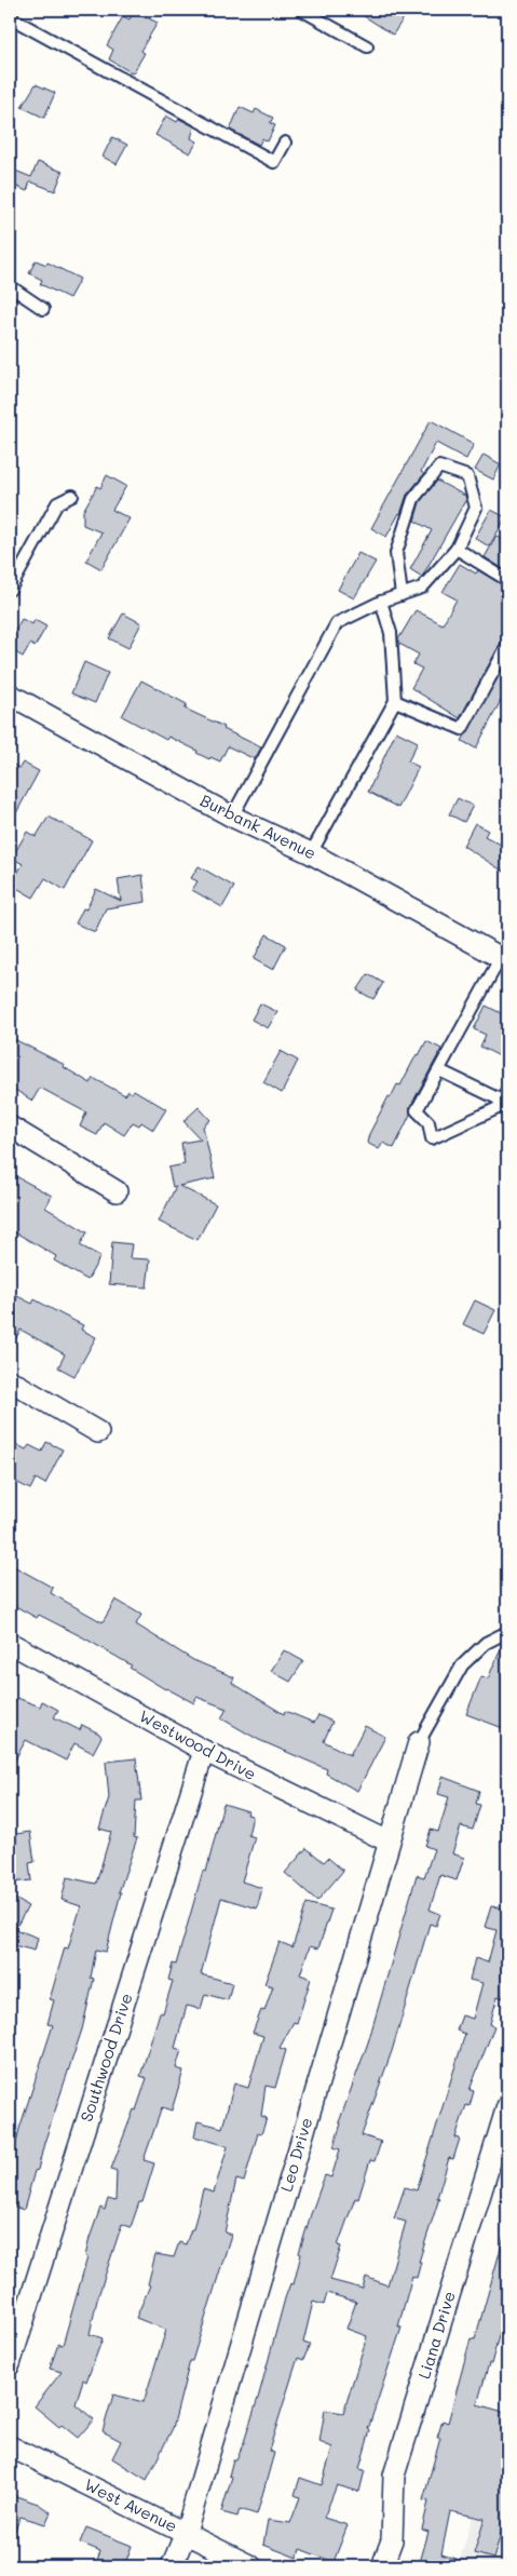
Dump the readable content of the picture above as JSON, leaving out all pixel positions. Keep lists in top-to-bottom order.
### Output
{
  "streets": {
    "street": [
      "Burbank Avenue",
      "Westwood Drive",
      "Southwood Drive",
      "Leo Drive",
      "Liana Drive",
      "West Avenue"
    ]
  },
  "crossings": [
    ["Westwood Drive", "Southwood Drive"],
    ["Westwood Drive", "Leo Drive"],
    ["Leo Drive", "West Avenue"]
  ]
}
